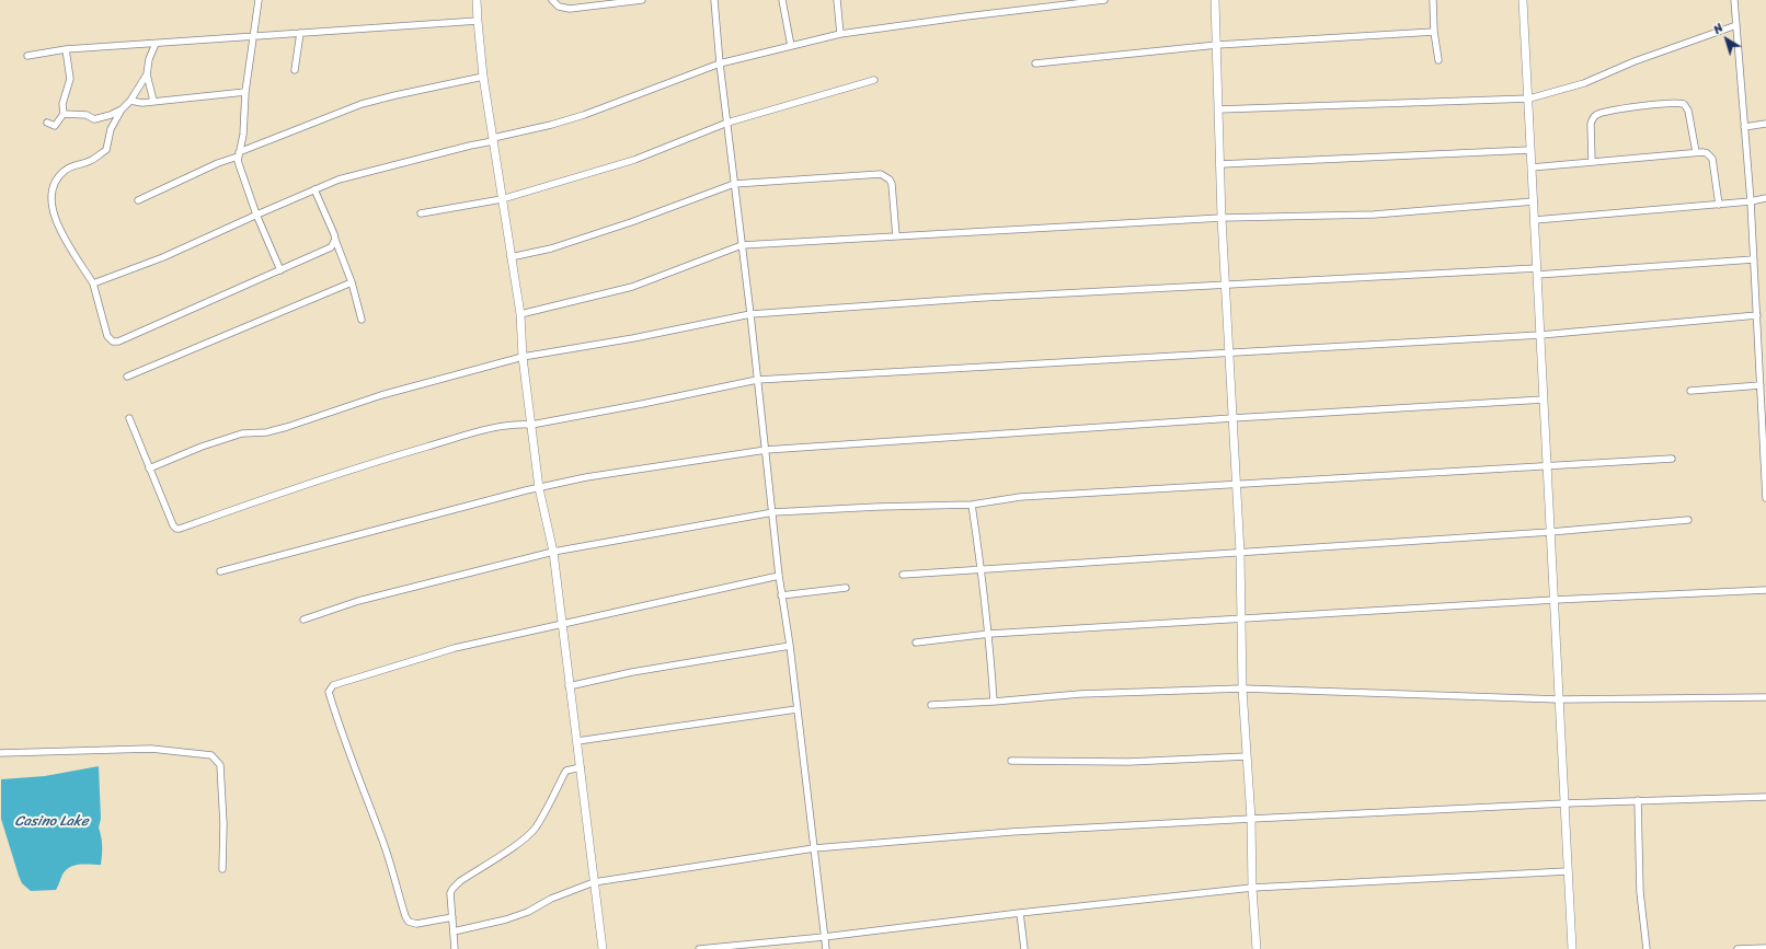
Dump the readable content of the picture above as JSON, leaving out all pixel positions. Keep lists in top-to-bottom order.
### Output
{
  "water": ["Casino Lake"],
  "north": "top left"
}
